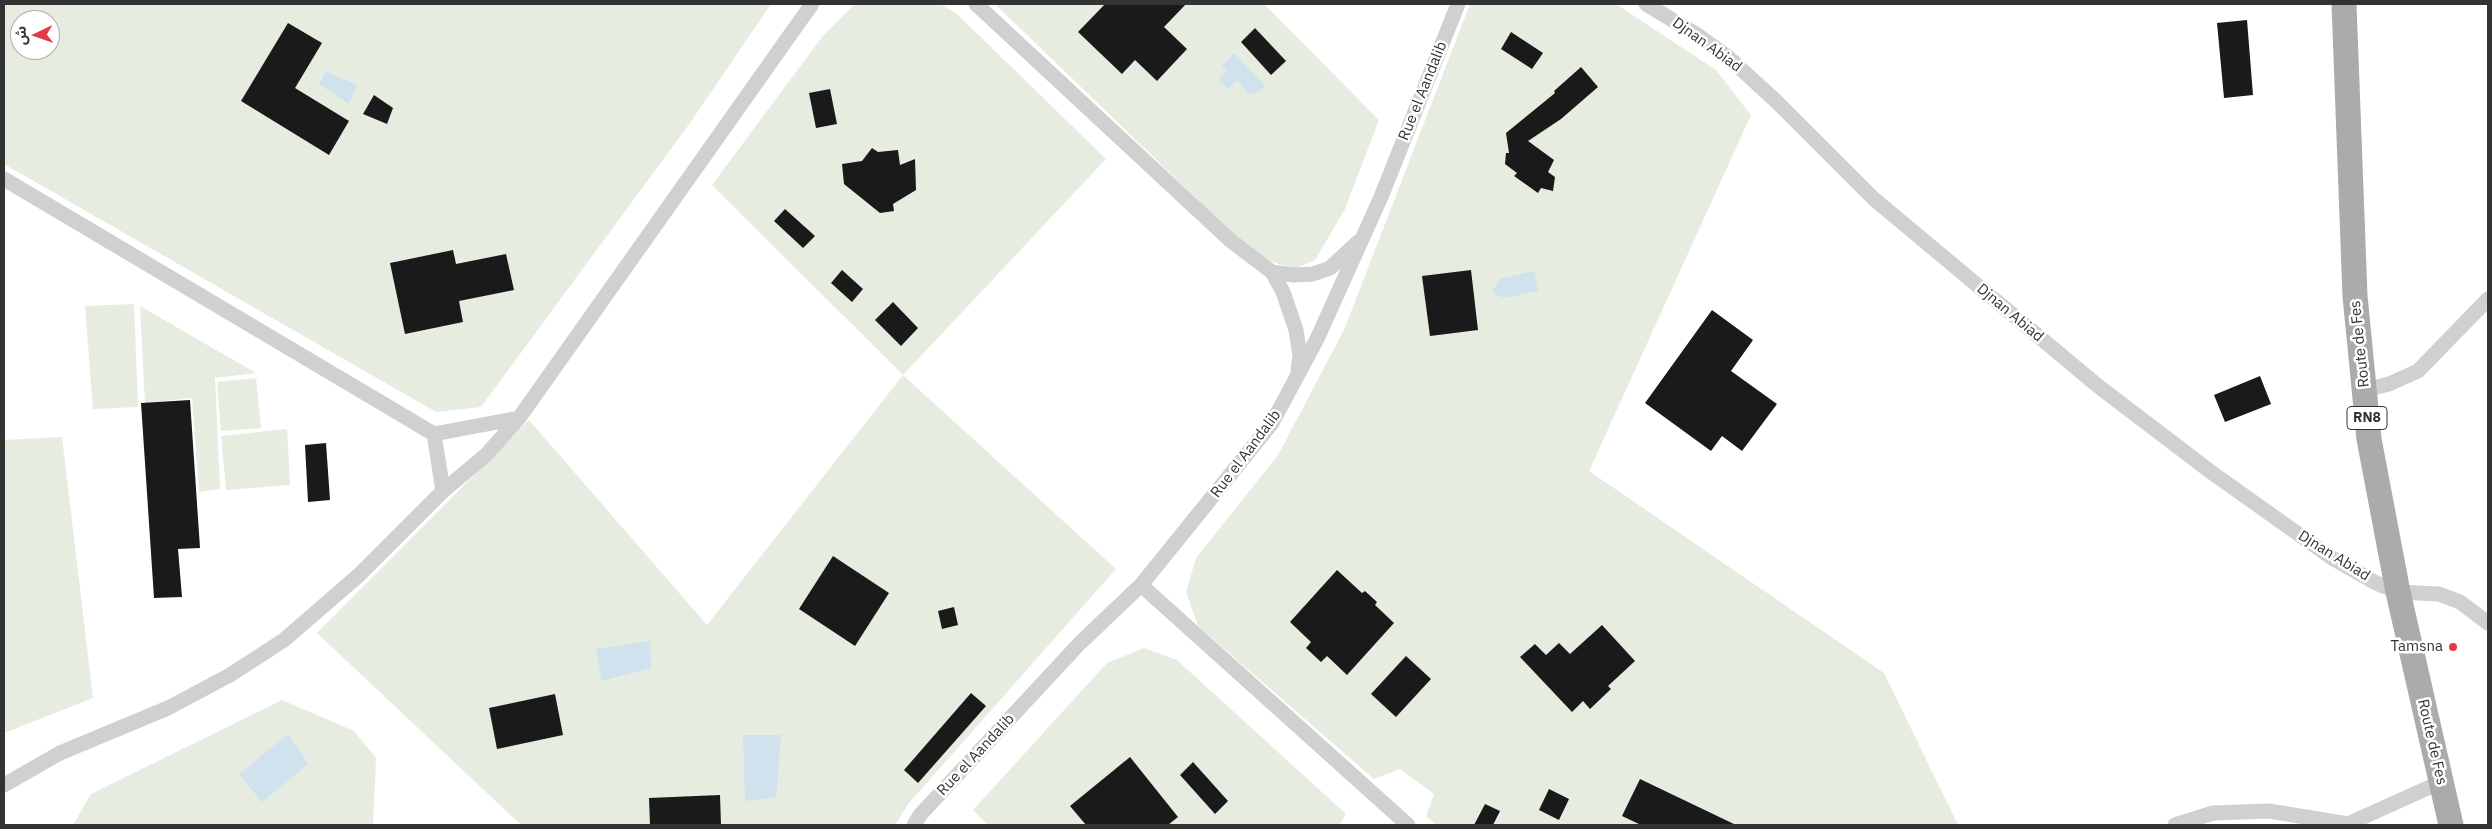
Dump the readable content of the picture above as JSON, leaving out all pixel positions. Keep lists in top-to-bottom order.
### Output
{
  "streets": {
    "main road": ["Route de Fes", "RN8"],
    "street": ["Djnan Abiad", "Rue el Aandalib"]
  },
  "crossings": [
    ["Djnan Abiad", "Route de Fes"]
  ],
  "places": ["Tamsna"],
  "north": "left"
}
